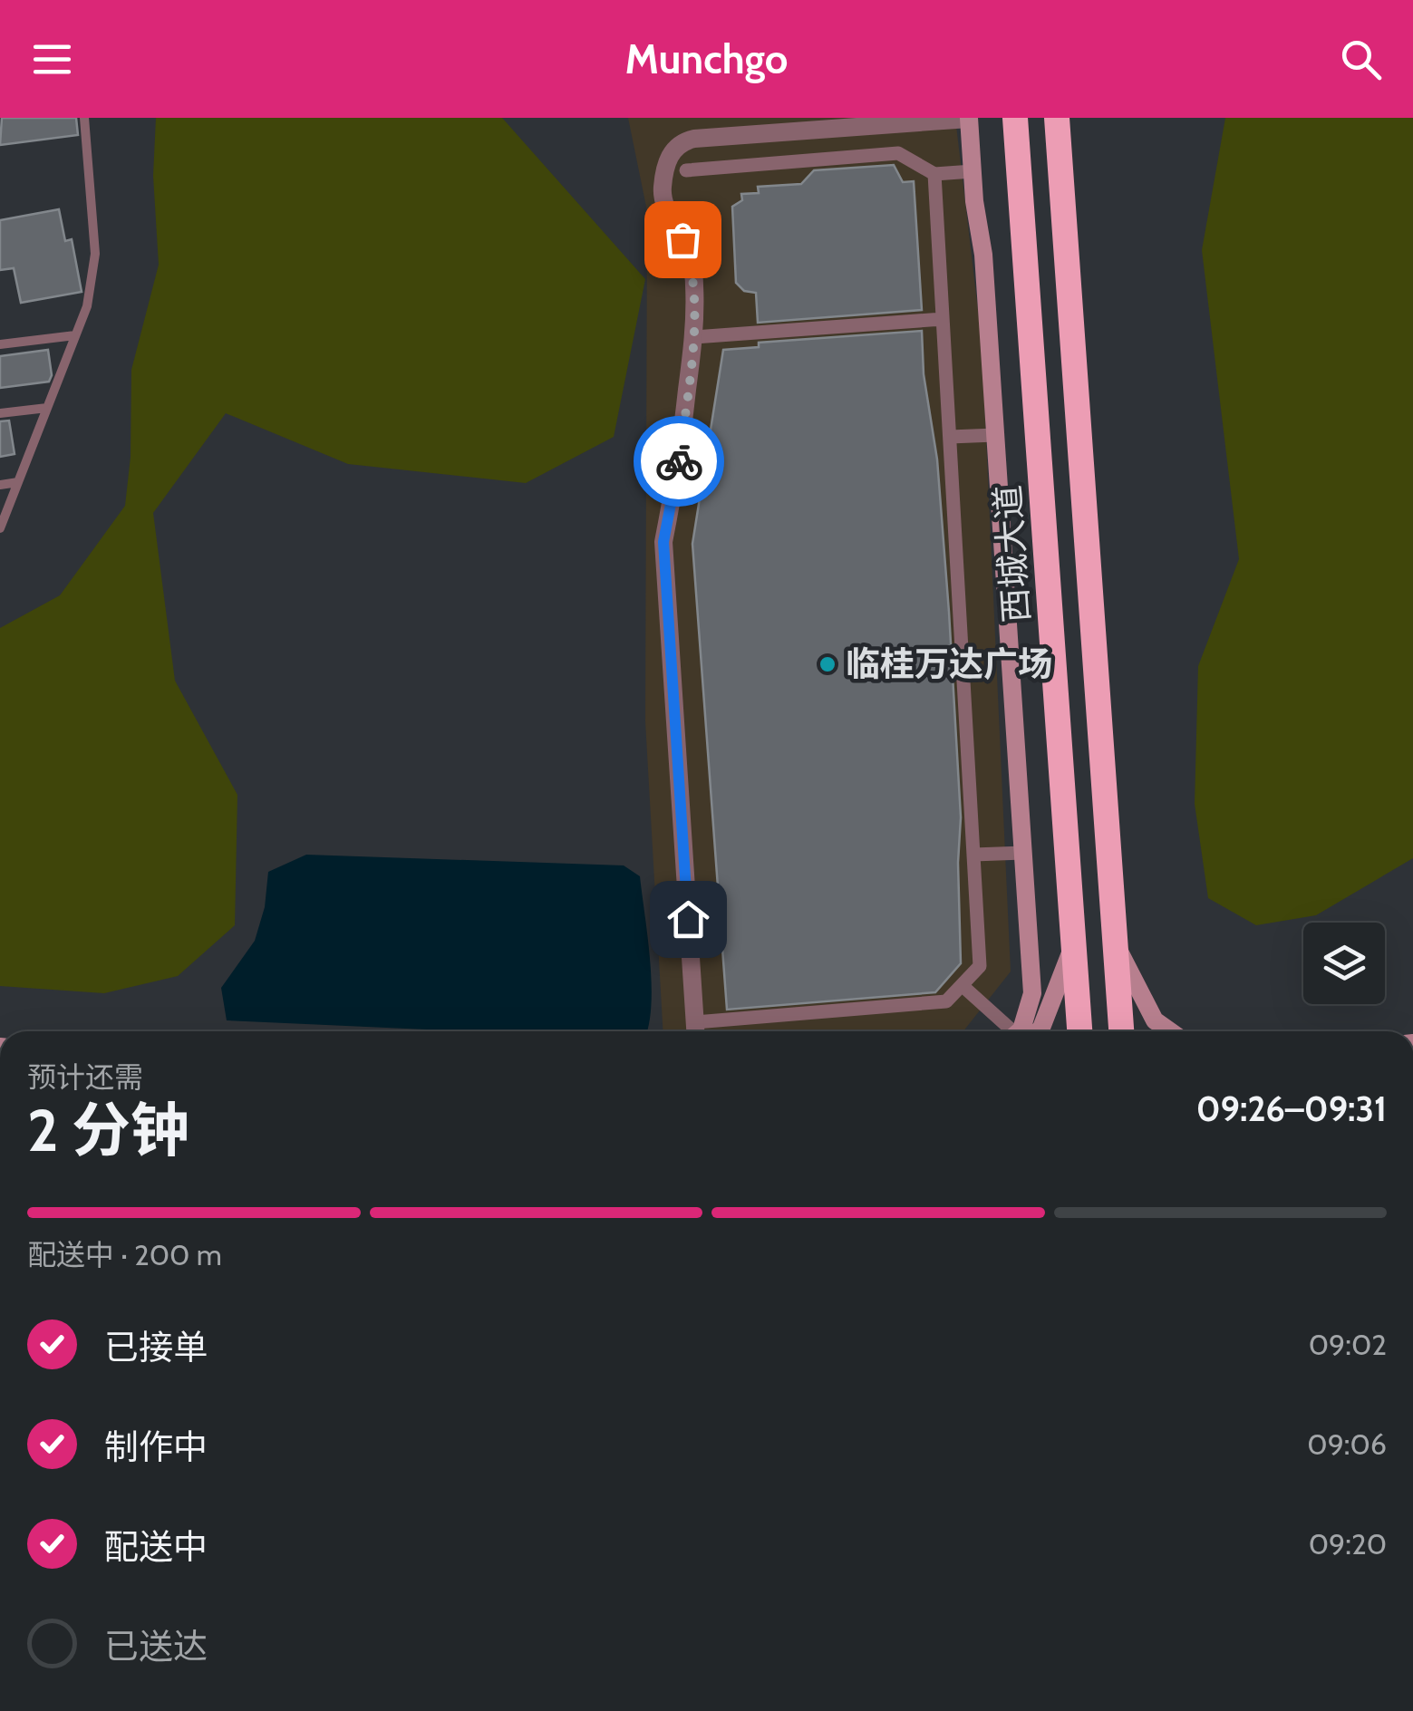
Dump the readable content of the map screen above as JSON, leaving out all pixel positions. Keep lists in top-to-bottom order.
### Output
{
  "streets": {
    "highway": ["西城大道"]
  },
  "places": ["临桂万达广场"],
  "page": {
    "header": "Munchgo",
    "heading": ["2 分钟", "预计还需", "09:26–09:31"],
    "bar": "配送中 · 200 m",
    "list": [
      ["已接单", "09:02"],
      ["制作中", "09:06"],
      ["配送中", "09:20"],
      "已送达"
    ]
  }
}
